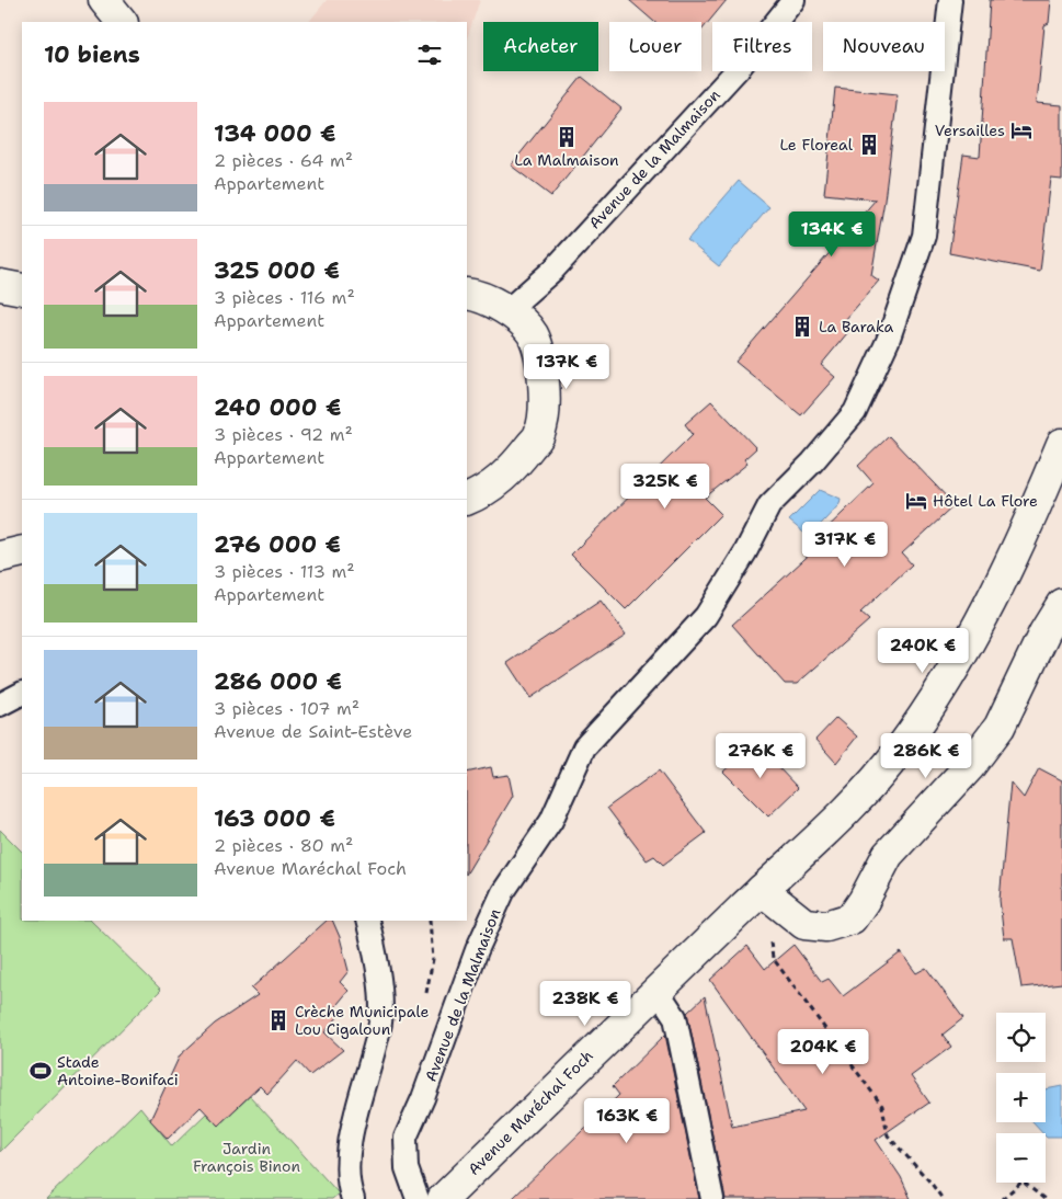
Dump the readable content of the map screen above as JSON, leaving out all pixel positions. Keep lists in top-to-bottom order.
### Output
{
  "streets": {
    "main road": ["Avenue Maréchal Foch"],
    "lane": ["Avenue de la Malmaison"]
  },
  "parks": ["Jardin François Binon"],
  "places": {
    "hotel": ["Versailles", "Hôtel La Flore"],
    "building": [
      "La Malmaison",
      "Le Floreal",
      "La Baraka",
      "Crèche Municipale Lou Cigaloun"
    ],
    "sports": ["Stade Antoine-Bonifaci"]
  },
  "page": {
    "chip": [
      "Acheter",
      "Louer",
      "Filtres",
      "Nouveau"
    ],
    "heading": "10 biens",
    "list": [
      {
        "name": "134 000 €",
        "note": "2 pièces · 64 m² · Appartement"
      },
      {
        "name": "325 000 €",
        "note": "3 pièces · 116 m² · Appartement"
      },
      {
        "name": "240 000 €",
        "note": "3 pièces · 92 m² · Appartement"
      },
      {
        "name": "276 000 €",
        "note": "3 pièces · 113 m² · Appartement"
      },
      {
        "name": "286 000 €",
        "note": "3 pièces · 107 m² · Avenue de Saint-Estève"
      },
      {
        "name": "163 000 €",
        "note": "2 pièces · 80 m² · Avenue Maréchal Foch"
      }
    ],
    "price": [
      "134K €",
      "137K €",
      "325K €",
      "317K €",
      "240K €",
      "276K €",
      "286K €",
      "238K €",
      "204K €",
      "163K €"
    ],
    "map_buttons": ["+", "−"]
  }
}
